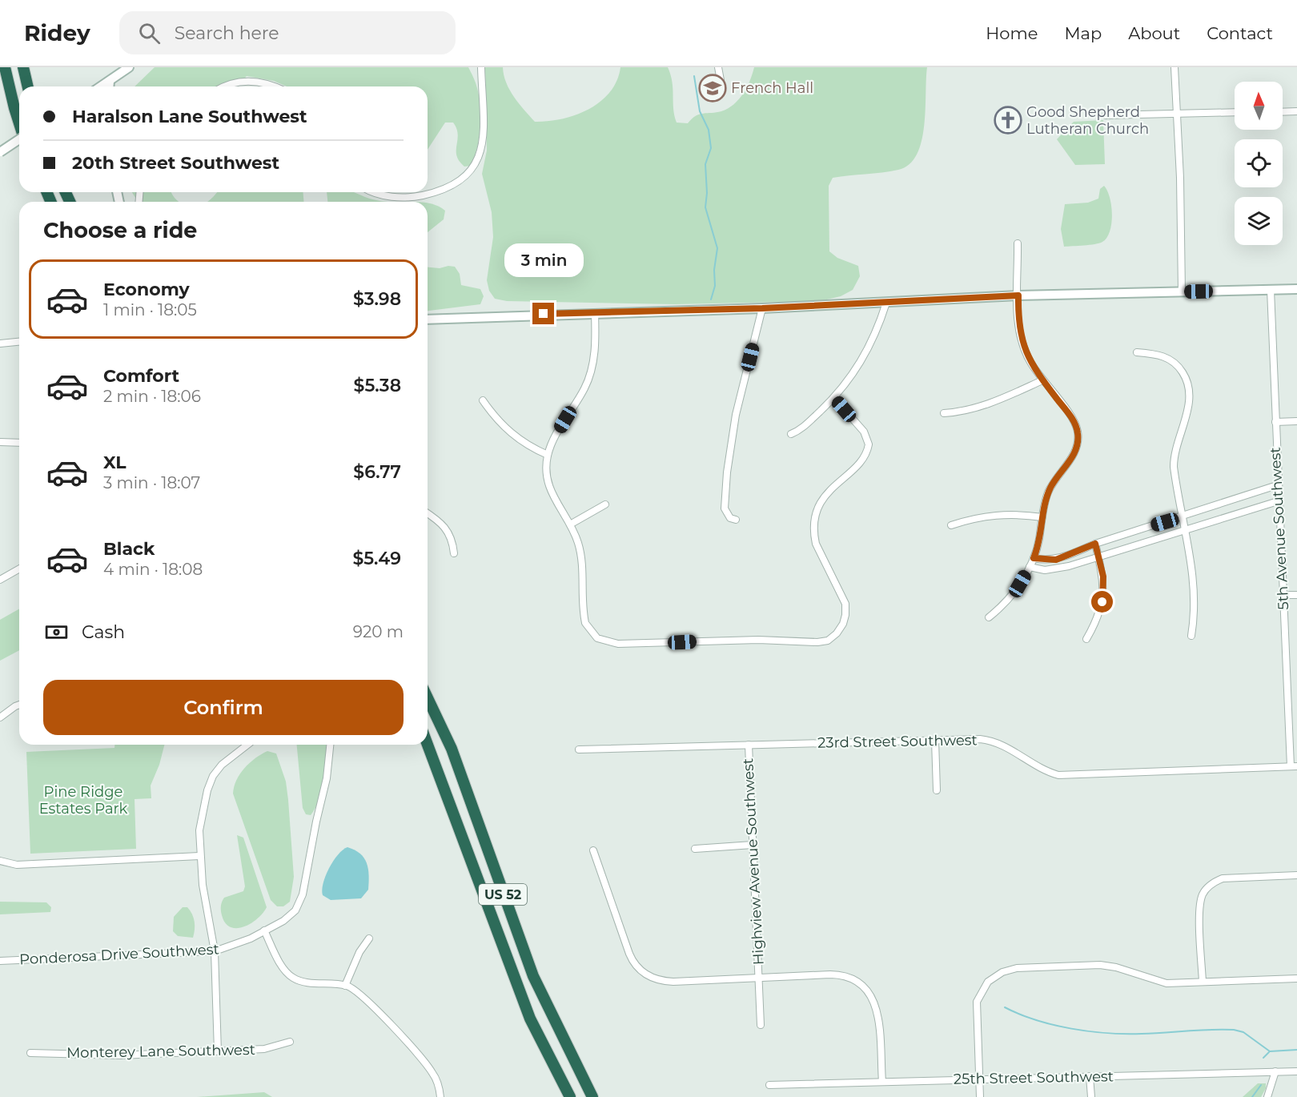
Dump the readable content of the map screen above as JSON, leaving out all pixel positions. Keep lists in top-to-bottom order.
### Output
{
  "streets": {
    "highway": ["US 52"],
    "street": [
      "5th Avenue Southwest",
      "23rd Street Southwest",
      "Highview Avenue Southwest",
      "Ponderosa Drive Southwest",
      "Monterey Lane Southwest",
      "25th Street Southwest"
    ]
  },
  "crossings": [
    ["5th Avenue Southwest", "23rd Street Southwest"],
    ["23rd Street Southwest", "Highview Avenue Southwest"]
  ],
  "parks": ["Pine Ridge Estates Park"],
  "places": {
    "school or university": ["French Hall"],
    "church": ["Good Shepherd Lutheran Church"]
  },
  "north": "top",
  "page": {
    "header": "Ridey",
    "search": "Search here",
    "nav": [
      "Home",
      "Map",
      "About",
      "Contact"
    ],
    "banner": ["Haralson Lane Southwest", "20th Street Southwest"],
    "heading": "Choose a ride",
    "bubble": "3 min",
    "list": [
      {
        "name": "Economy",
        "note": "1 min · 18:05",
        "value": "$3.98"
      },
      {
        "name": "Comfort",
        "note": "2 min · 18:06",
        "value": "$5.38"
      },
      {
        "name": "XL",
        "note": "3 min · 18:07",
        "value": "$6.77"
      },
      {
        "name": "Black",
        "note": "4 min · 18:08",
        "value": "$5.49"
      }
    ],
    "pay": ["Cash", "920 m"],
    "buttons": "Confirm"
  }
}
